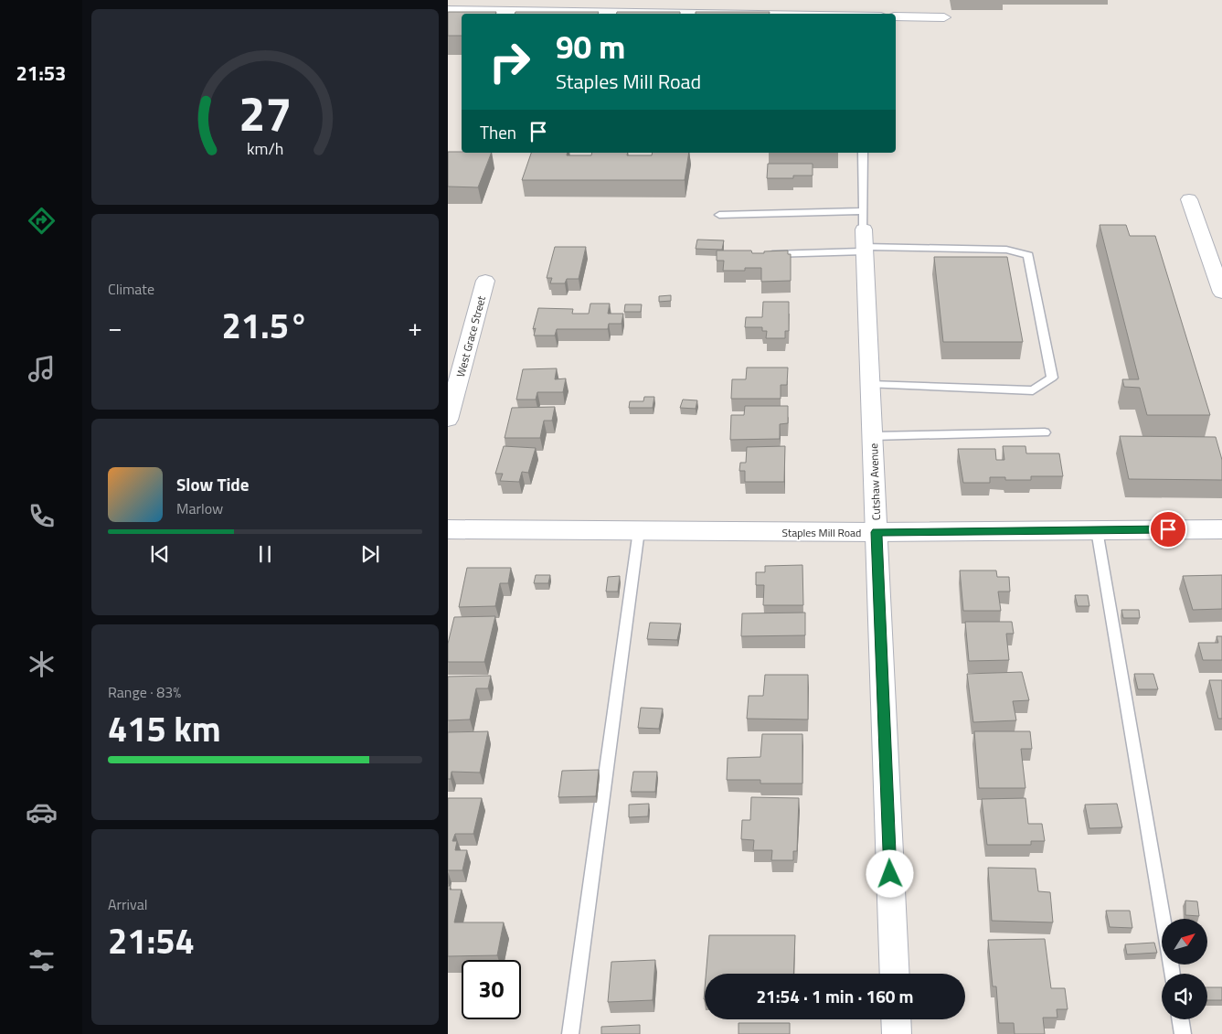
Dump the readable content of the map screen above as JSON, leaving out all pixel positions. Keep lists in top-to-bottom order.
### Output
{
  "streets": {
    "street": ["West Grace Street", "Cutshaw Avenue", "Staples Mill Road"]
  },
  "crossings": [
    ["Cutshaw Avenue", "Staples Mill Road"]
  ],
  "north": "top right",
  "page": {
    "tabs": "21:53",
    "turn": ["90 m", "Staples Mill Road"],
    "then": "Then",
    "tile": [
      "Climate",
      ["Range · 83%", "415 km"],
      ["Arrival", "21:54"]
    ],
    "heat": ["−", "21.5°", "+"],
    "song": ["Slow Tide", "Marlow"],
    "limit": "30",
    "trip": "21:54 · 1 min · 160 m",
    "gauge": ["27", "km/h"]
  }
}
